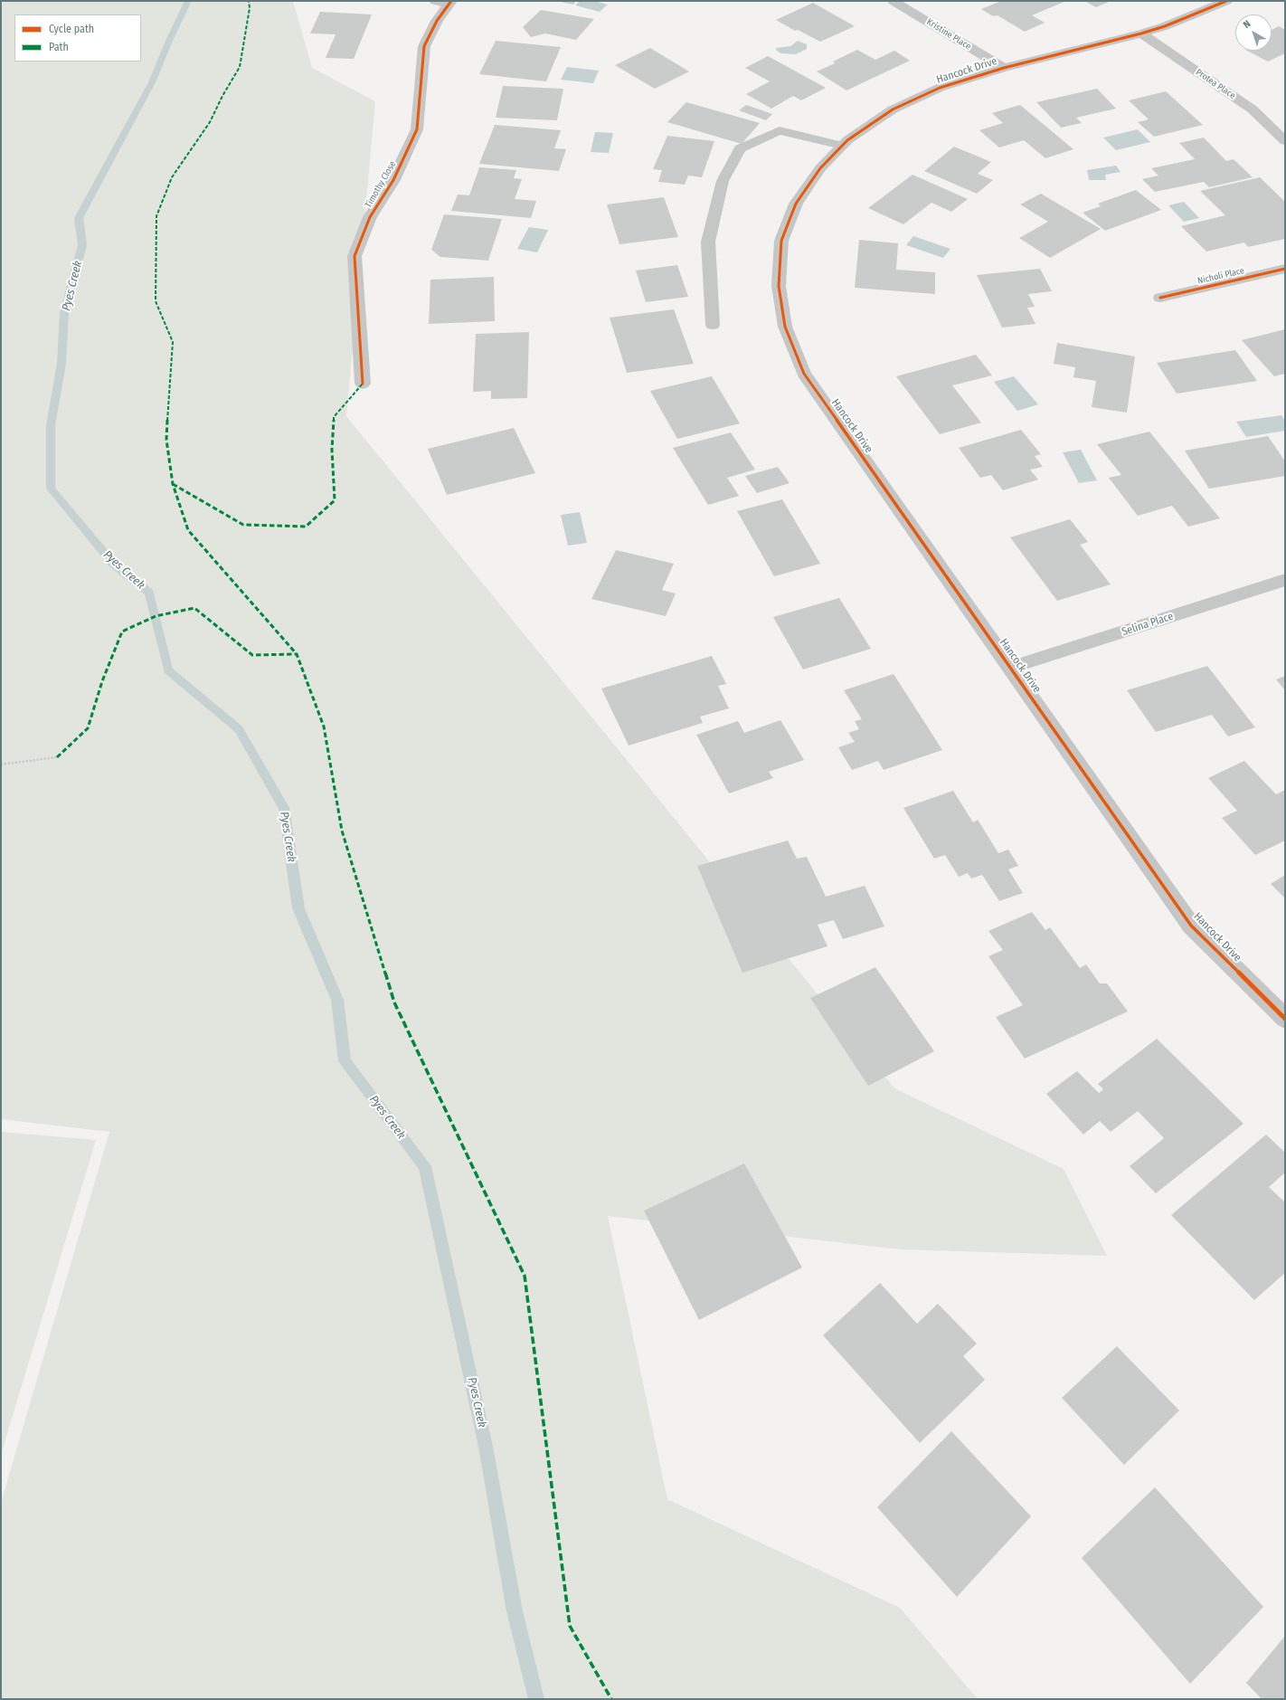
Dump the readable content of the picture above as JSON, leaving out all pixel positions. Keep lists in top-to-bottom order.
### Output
{
  "streets": {
    "street": [
      "Kristine Place",
      "Hancock Drive",
      "Protea Place",
      "Timothy Close",
      "Nicholi Place",
      "Selina Place"
    ]
  },
  "crossings": [
    ["Kristine Place", "Hancock Drive"],
    ["Hancock Drive", "Protea Place"],
    ["Hancock Drive", "Selina Place"]
  ],
  "water": ["Pyes Creek"],
  "legend": ["Cycle path", "Path"],
  "north": "top left"
}
